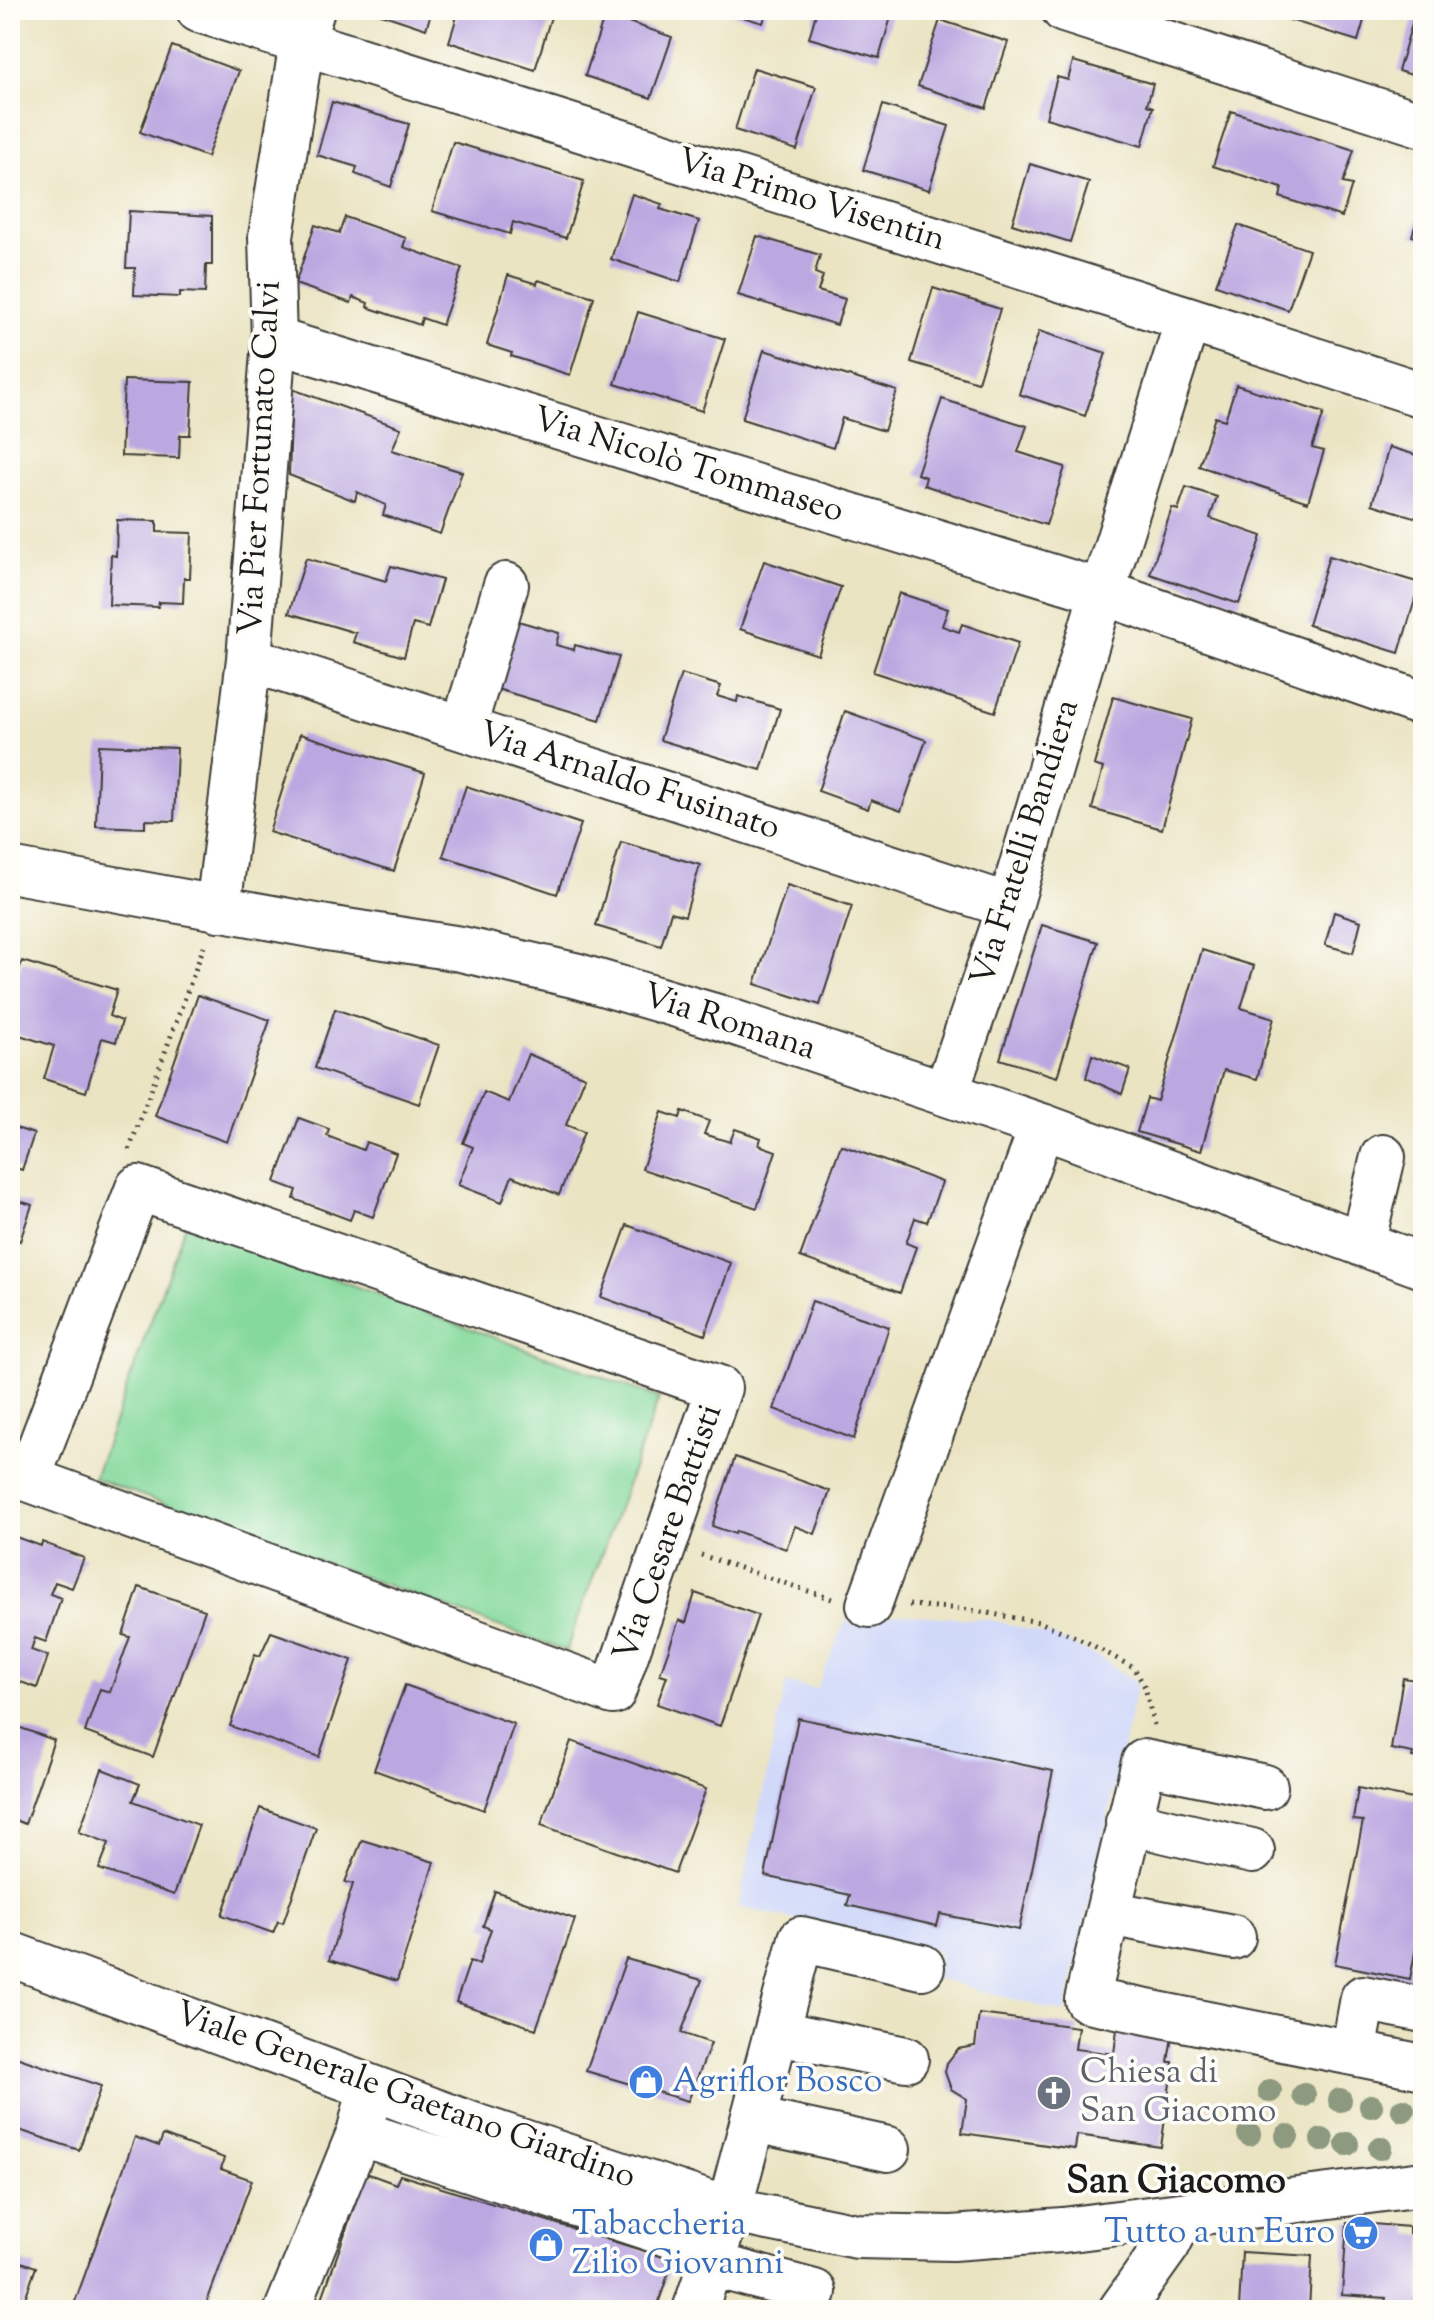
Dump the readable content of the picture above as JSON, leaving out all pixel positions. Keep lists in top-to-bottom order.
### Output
{
  "streets": {
    "street": [
      "Via Primo Visentin",
      "Via Pier Fortunato Calvi",
      "Via Nicolò Tommaseo",
      "Via Arnaldo Fusinato",
      "Via Fratelli Bandiera",
      "Via Romana",
      "Via Cesare Battisti",
      "Viale Generale Gaetano Giardino"
    ]
  },
  "crossings": [
    ["Via Primo Visentin", "Via Pier Fortunato Calvi"],
    ["Via Primo Visentin", "Via Fratelli Bandiera"],
    ["Via Pier Fortunato Calvi", "Via Nicolò Tommaseo"],
    ["Via Pier Fortunato Calvi", "Via Arnaldo Fusinato"],
    ["Via Pier Fortunato Calvi", "Via Romana"],
    ["Via Nicolò Tommaseo", "Via Fratelli Bandiera"],
    ["Via Arnaldo Fusinato", "Via Fratelli Bandiera"],
    ["Via Fratelli Bandiera", "Via Romana"]
  ],
  "districts": ["San Giacomo"],
  "places": {
    "shop": ["Agriflor Bosco", "Tabaccheria Zilio Giovanni"],
    "church": ["Chiesa di San Giacomo"],
    "supermarket": ["Tutto a un Euro"]
  }
}
